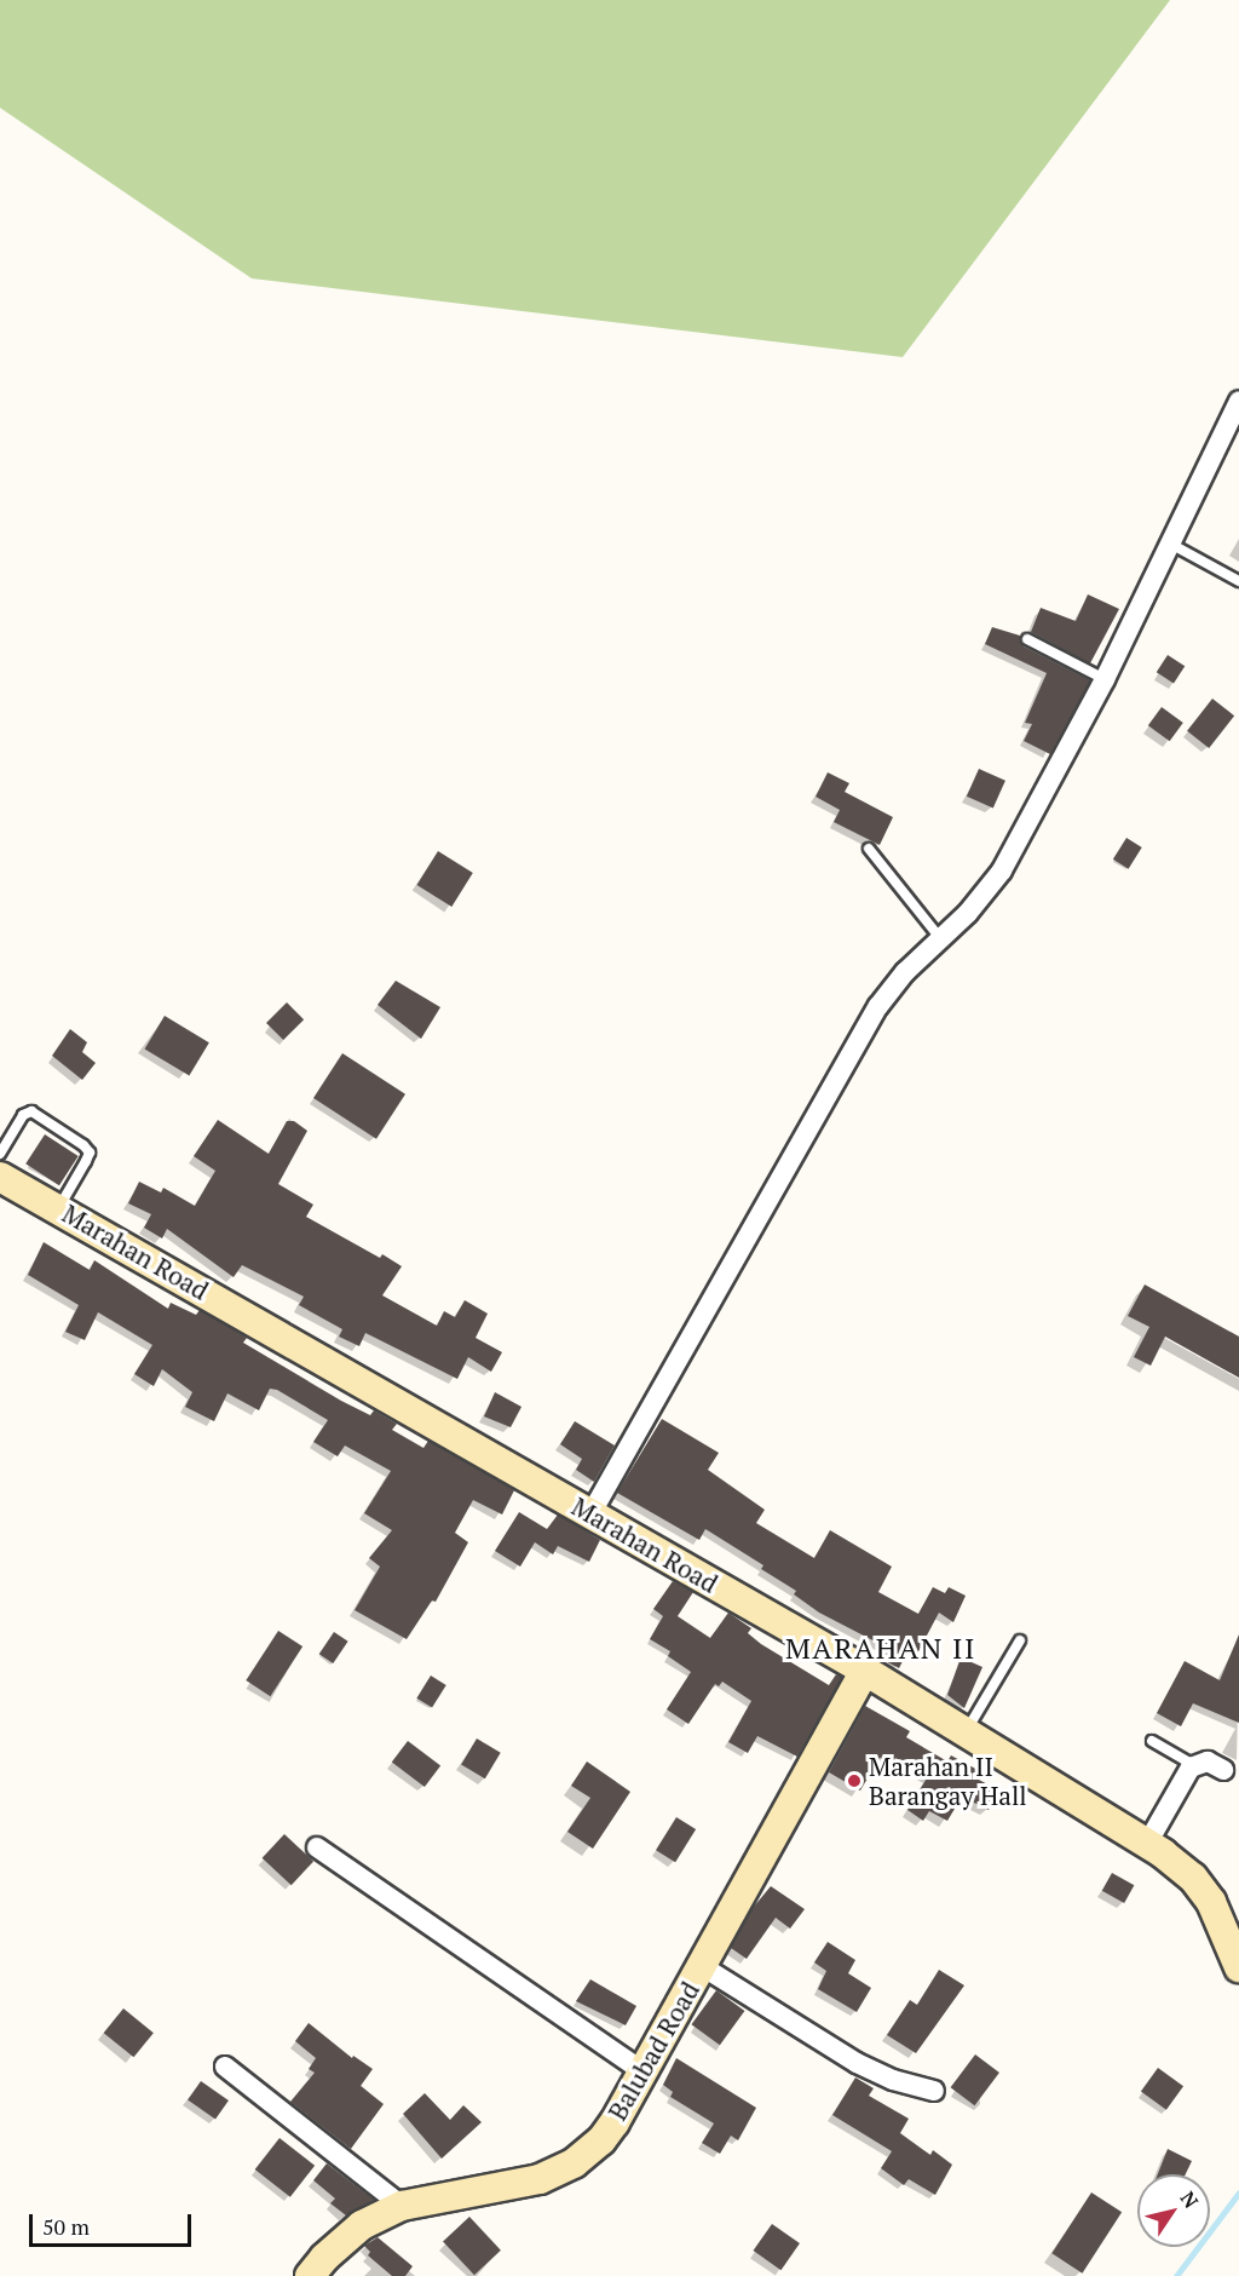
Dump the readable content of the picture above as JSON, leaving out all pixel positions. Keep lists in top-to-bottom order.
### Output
{
  "streets": {
    "main road": ["Marahan Road", "Balubad Road"]
  },
  "crossings": [
    ["Marahan Road", "Balubad Road"]
  ],
  "districts": ["MARAHAN II"],
  "places": ["Marahan II Barangay Hall"],
  "scale_bar": "50 m",
  "north": "top right"
}
